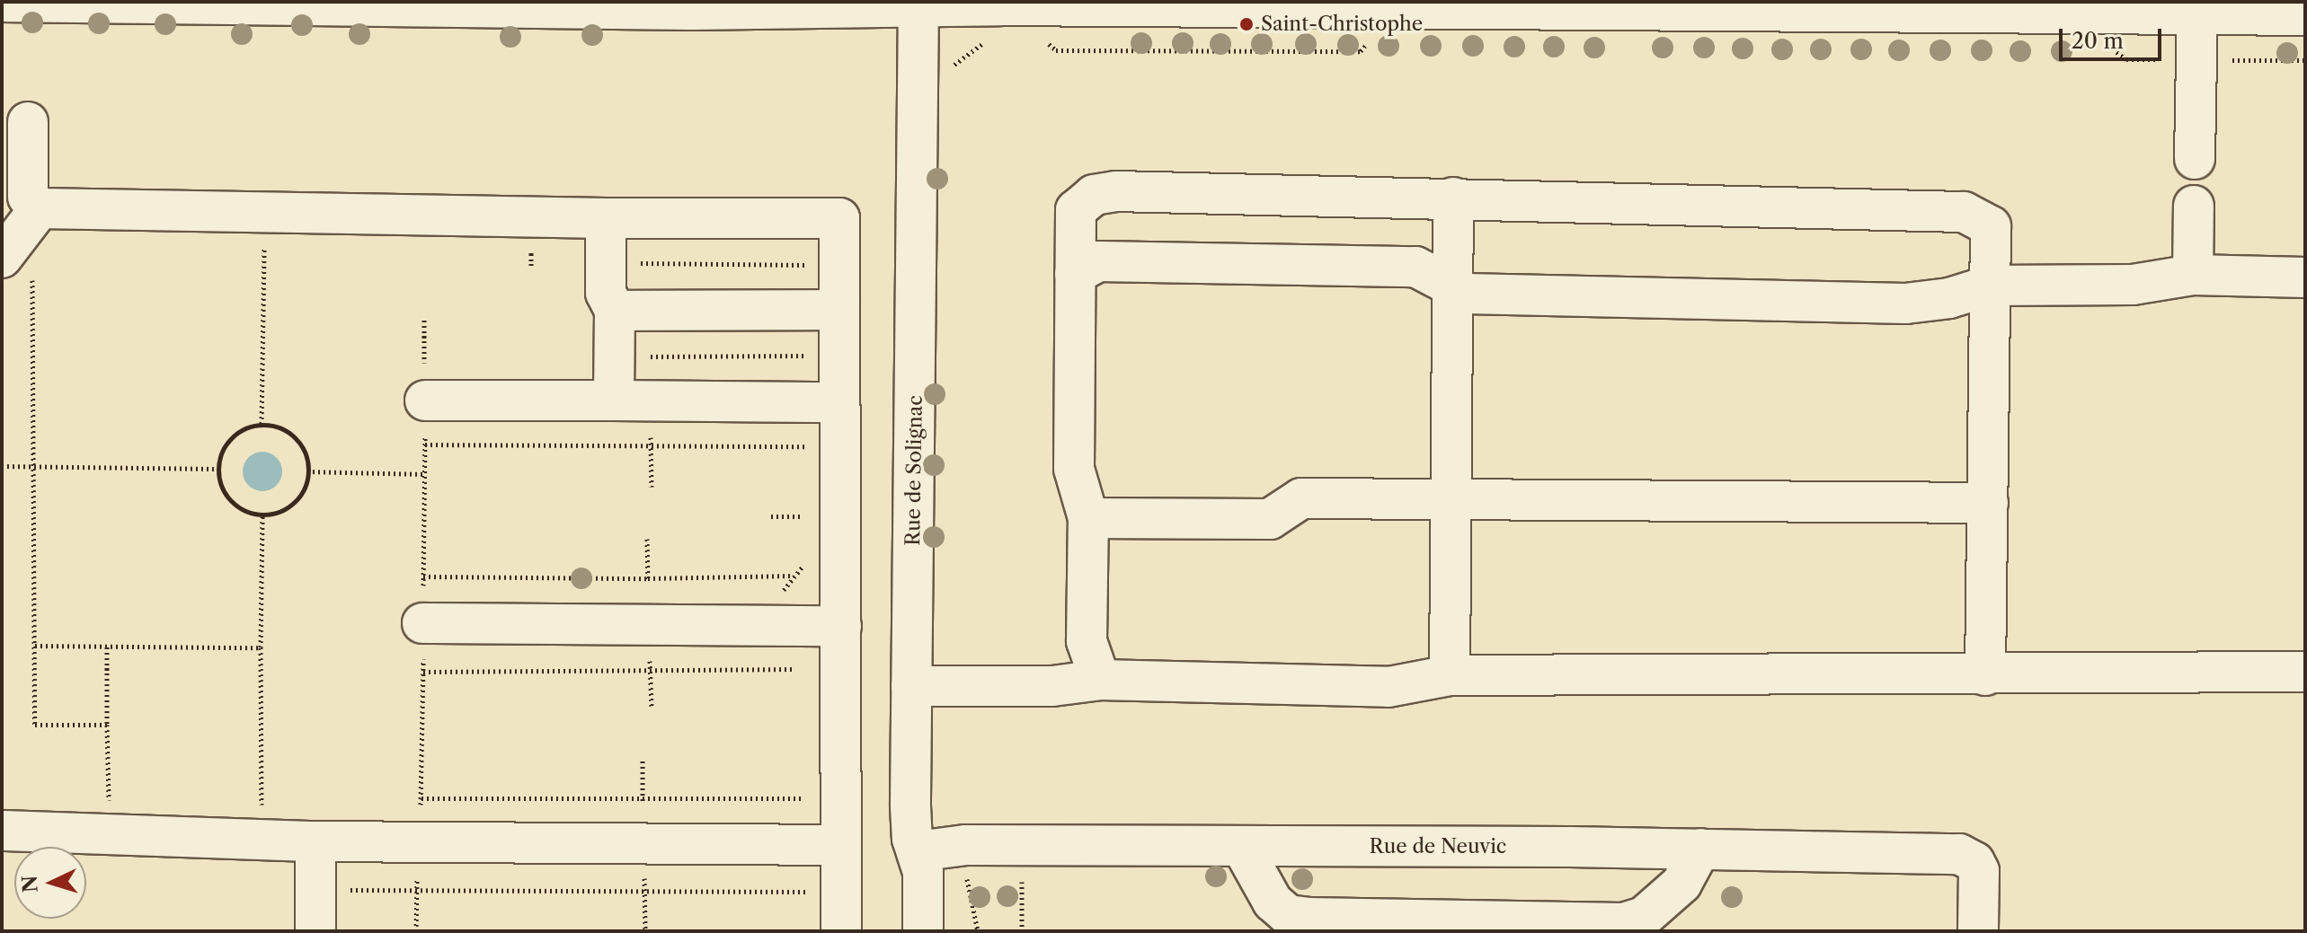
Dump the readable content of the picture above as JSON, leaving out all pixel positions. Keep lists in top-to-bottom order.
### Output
{
  "streets": {
    "street": ["Rue de Solignac", "Rue de Neuvic"]
  },
  "crossings": [
    ["Rue de Solignac", "Rue de Neuvic"]
  ],
  "places": ["Saint-Christophe"],
  "scale_bar": "20 m",
  "north": "left"
}
